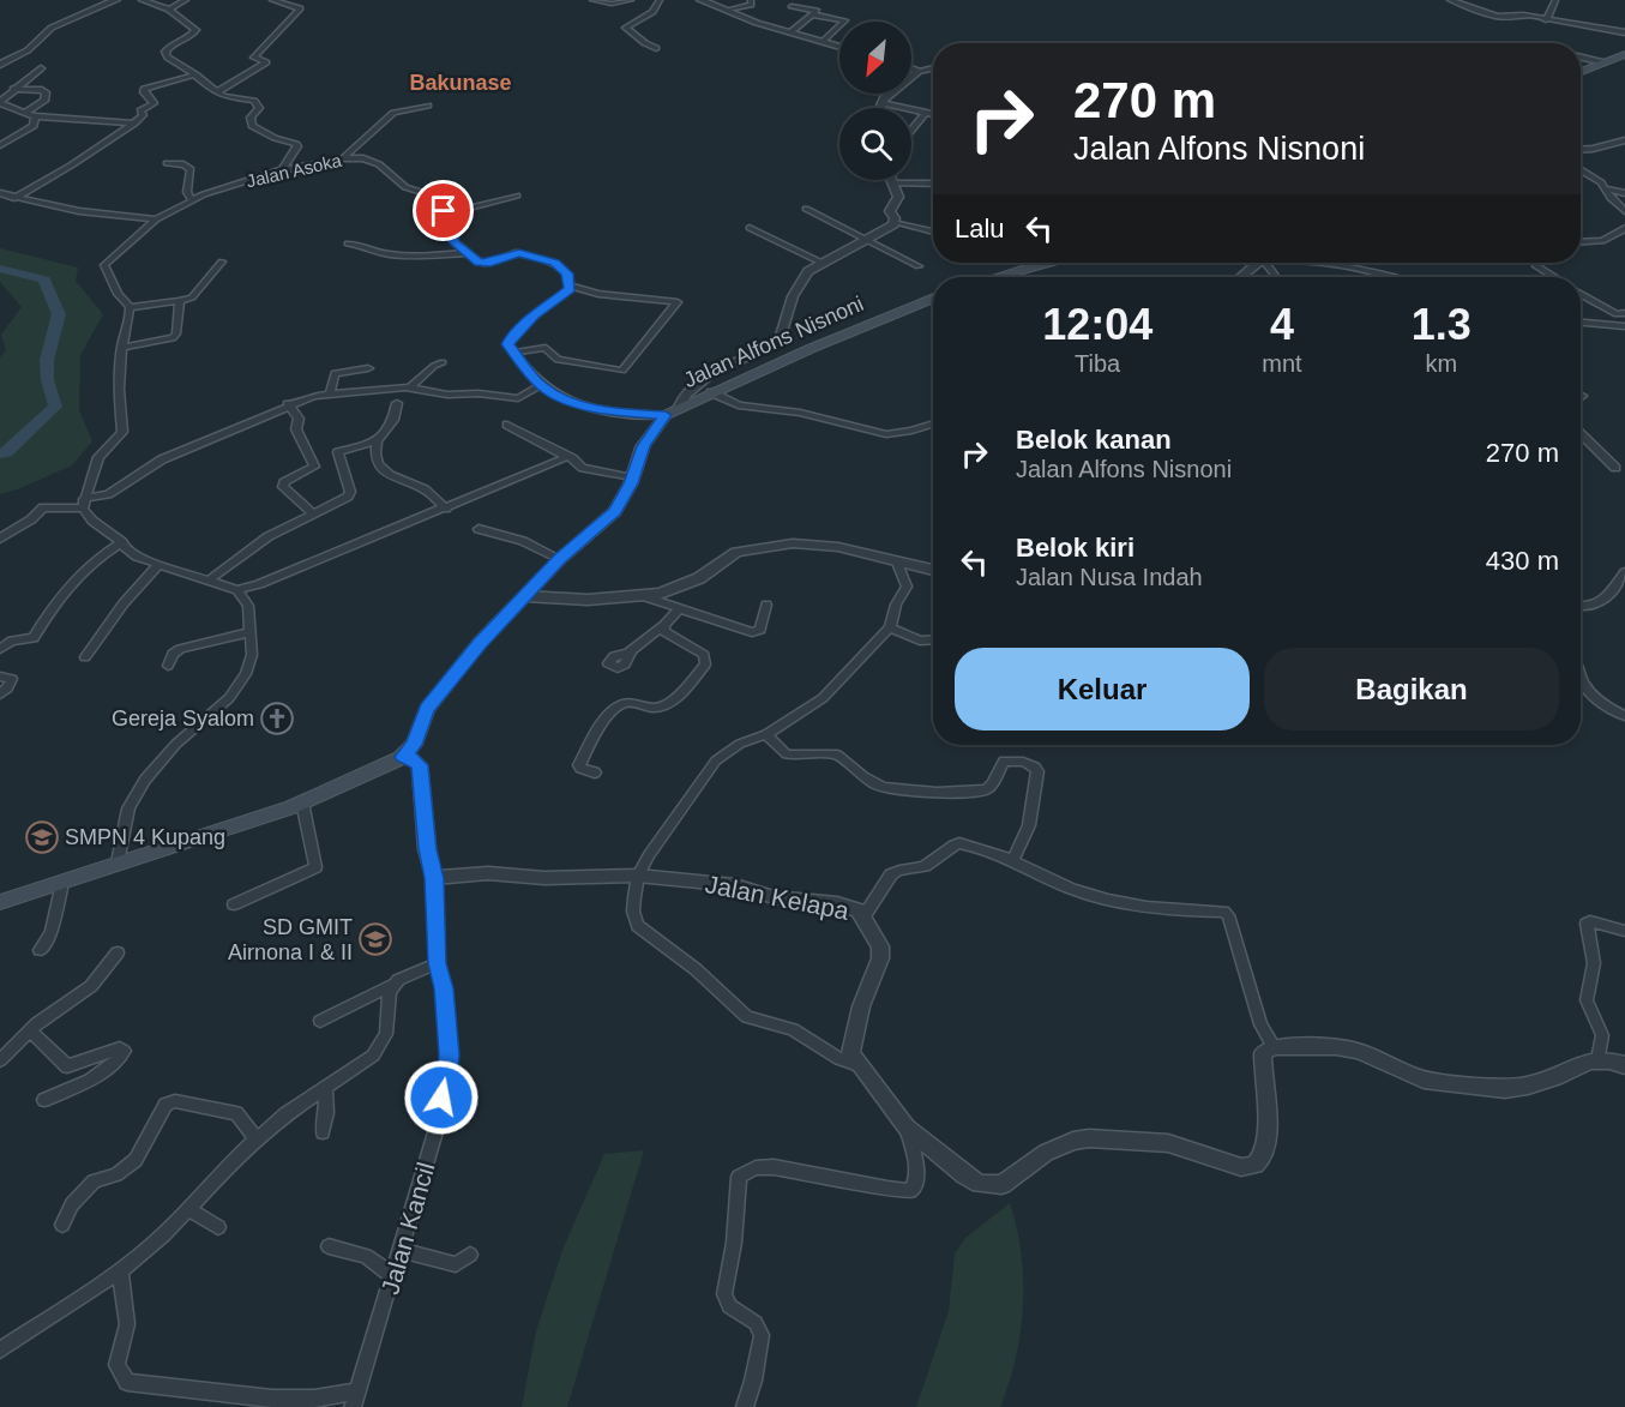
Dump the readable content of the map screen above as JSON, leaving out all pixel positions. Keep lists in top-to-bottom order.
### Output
{
  "streets": {
    "main road": ["Jalan Alfons Nisnoni"],
    "street": ["Jalan Asoka", "Jalan Kelapa", "Jalan Kancil"]
  },
  "crossings": [
    ["Jalan Alfons Nisnoni", "Jalan Kancil"],
    ["Jalan Kelapa", "Jalan Kancil"]
  ],
  "districts": ["Bakunase"],
  "places": {
    "church": ["Gereja Syalom"],
    "school or university": ["SMPN 4 Kupang", "SD GMIT Airnona I & II"]
  },
  "north": "bottom left",
  "page": {
    "turn": ["270 m", "Jalan Alfons Nisnoni"],
    "then": "Lalu",
    "eta": [
      "12:04",
      "Tiba",
      "4",
      "mnt",
      "1.3",
      "km"
    ],
    "list": [
      {
        "name": "Belok kanan",
        "note": "Jalan Alfons Nisnoni",
        "value": "270 m"
      },
      {
        "name": "Belok kiri",
        "note": "Jalan Nusa Indah",
        "value": "430 m"
      }
    ],
    "buttons": ["Keluar", "Bagikan"]
  }
}
